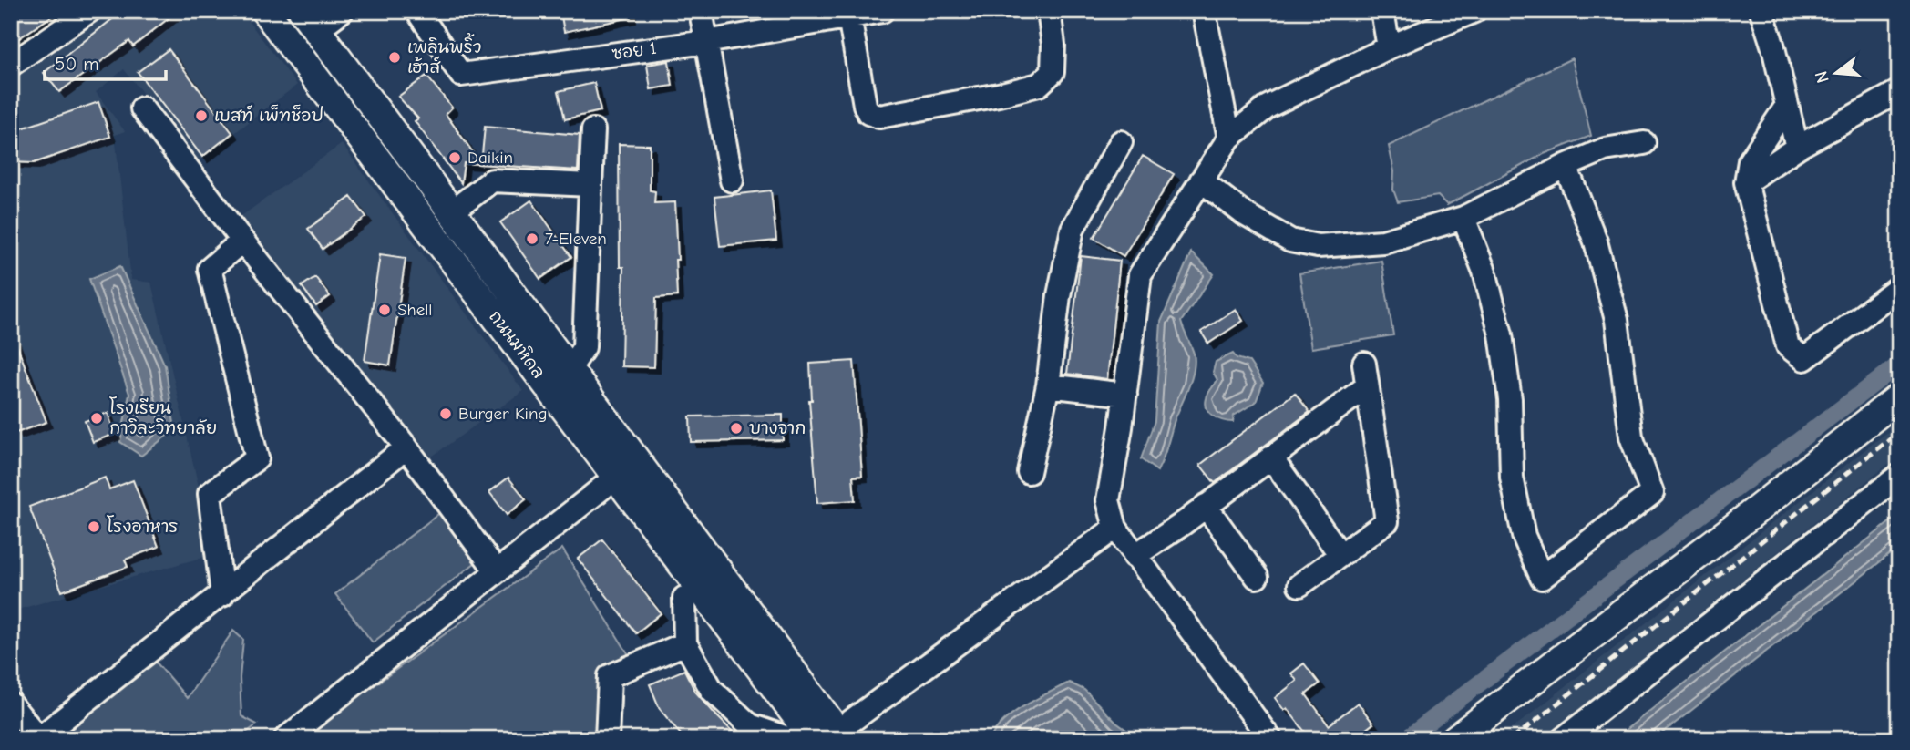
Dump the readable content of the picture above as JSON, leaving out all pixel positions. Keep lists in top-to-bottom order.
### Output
{
  "streets": {
    "main road": ["ถนนมหิดล"],
    "street": ["ซอย 1"]
  },
  "places": [
    "เพลินพริ้ว เฮ้าส์",
    "เบสท์ เพ็ทช็อป",
    "Daikin",
    "7-Eleven",
    "Shell",
    "Burger King",
    "โรงเรียน กาวิละวิทยาลัย",
    "บางจาก",
    "โรงอาหาร"
  ],
  "scale_bar": "50 m",
  "north": "left"
}
